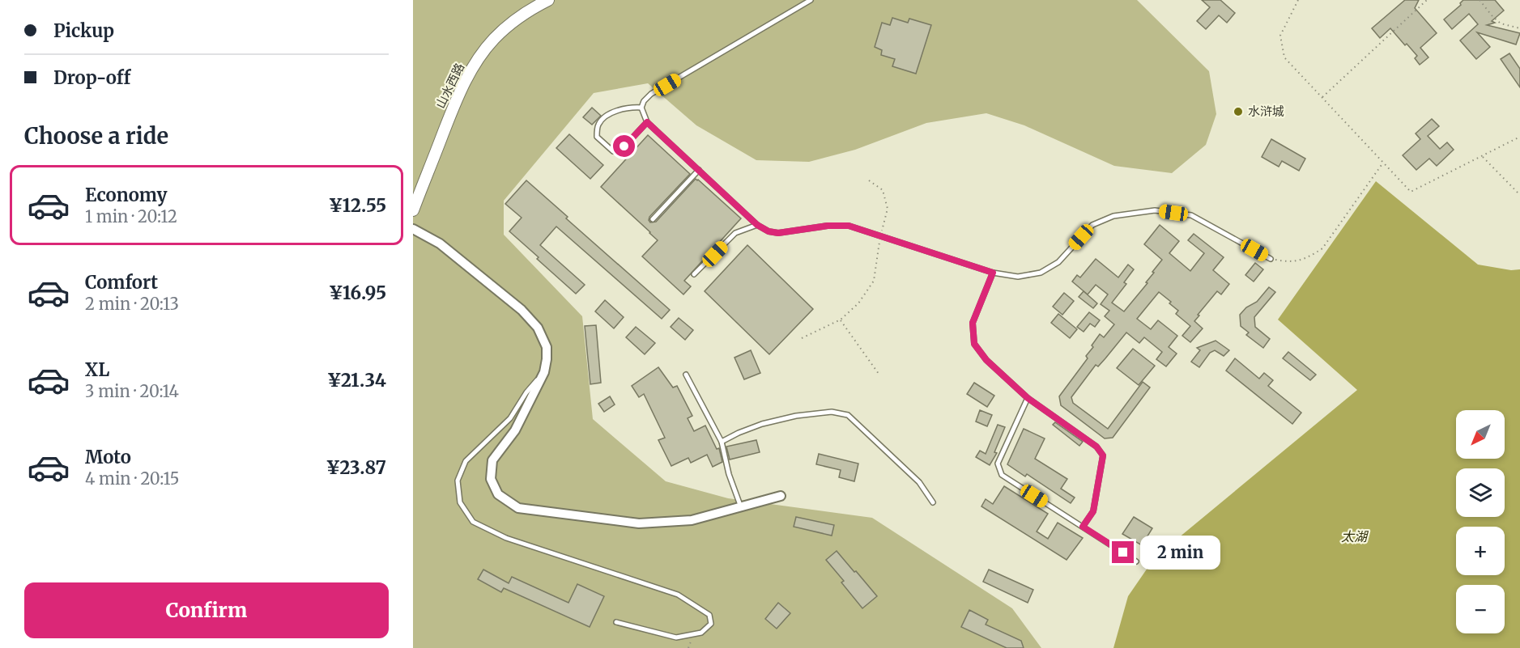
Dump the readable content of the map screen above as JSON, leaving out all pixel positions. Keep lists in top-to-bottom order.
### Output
{
  "streets": {
    "street": ["山水西路"]
  },
  "water": ["太湖"],
  "places": ["水浒城"],
  "north": "bottom left",
  "page": {
    "banner": ["Pickup", "Drop-off"],
    "heading": "Choose a ride",
    "list": [
      {
        "name": "Economy",
        "note": "1 min · 20:12",
        "value": "¥12.55"
      },
      {
        "name": "Comfort",
        "note": "2 min · 20:13",
        "value": "¥16.95"
      },
      {
        "name": "XL",
        "note": "3 min · 20:14",
        "value": "¥21.34"
      },
      {
        "name": "Moto",
        "note": "4 min · 20:15",
        "value": "¥23.87"
      }
    ],
    "map_buttons": ["+", "−"],
    "bubble": "2 min",
    "buttons": "Confirm"
  }
}
